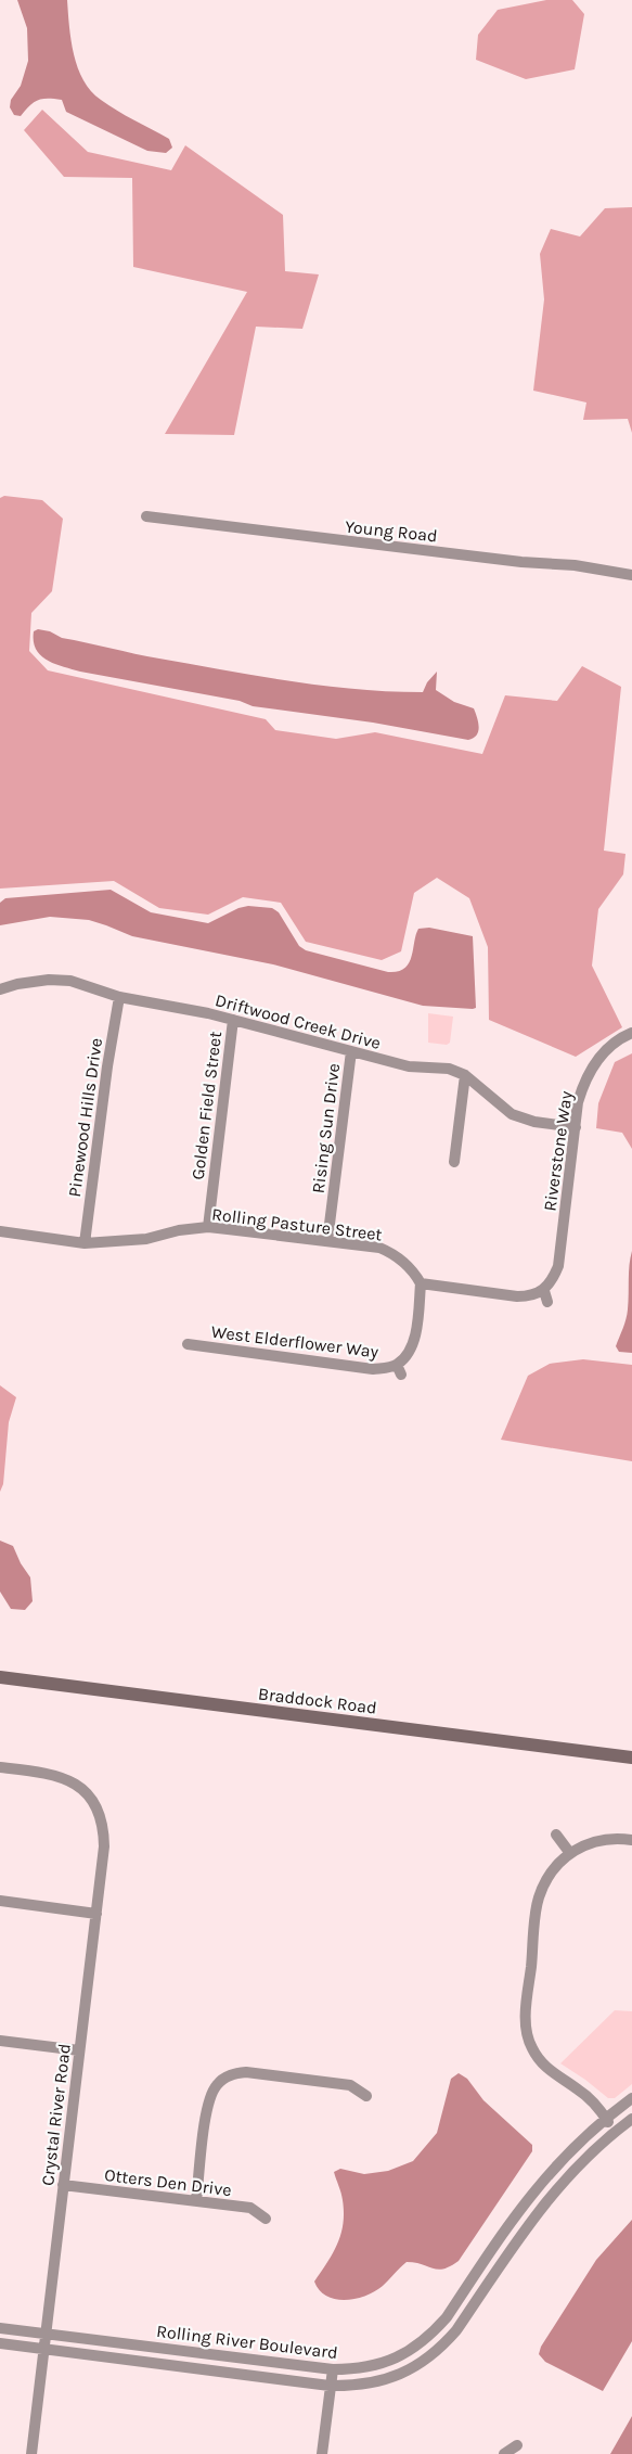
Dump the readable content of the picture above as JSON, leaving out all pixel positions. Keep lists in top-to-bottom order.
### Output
{
  "streets": {
    "street": [
      "Young Road",
      "Driftwood Creek Drive",
      "Golden Field Street",
      "Pinewood Hills Drive",
      "Rising Sun Drive",
      "Riverstone Way",
      "Rolling Pasture Street",
      "West Elderflower Way",
      "Braddock Road",
      "Crystal River Road",
      "Otters Den Drive",
      "Rolling River Boulevard"
    ]
  },
  "crossings": [
    ["Driftwood Creek Drive", "Golden Field Street"],
    ["Driftwood Creek Drive", "Pinewood Hills Drive"],
    ["Driftwood Creek Drive", "Rising Sun Drive"],
    ["Driftwood Creek Drive", "Riverstone Way"],
    ["Golden Field Street", "Rolling Pasture Street"],
    ["Pinewood Hills Drive", "Rolling Pasture Street"],
    ["Rising Sun Drive", "Rolling Pasture Street"],
    ["Riverstone Way", "Rolling Pasture Street"],
    ["Riverstone Way", "West Elderflower Way"],
    ["Rolling Pasture Street", "West Elderflower Way"],
    ["Crystal River Road", "Otters Den Drive"],
    ["Crystal River Road", "Rolling River Boulevard"]
  ]
}
